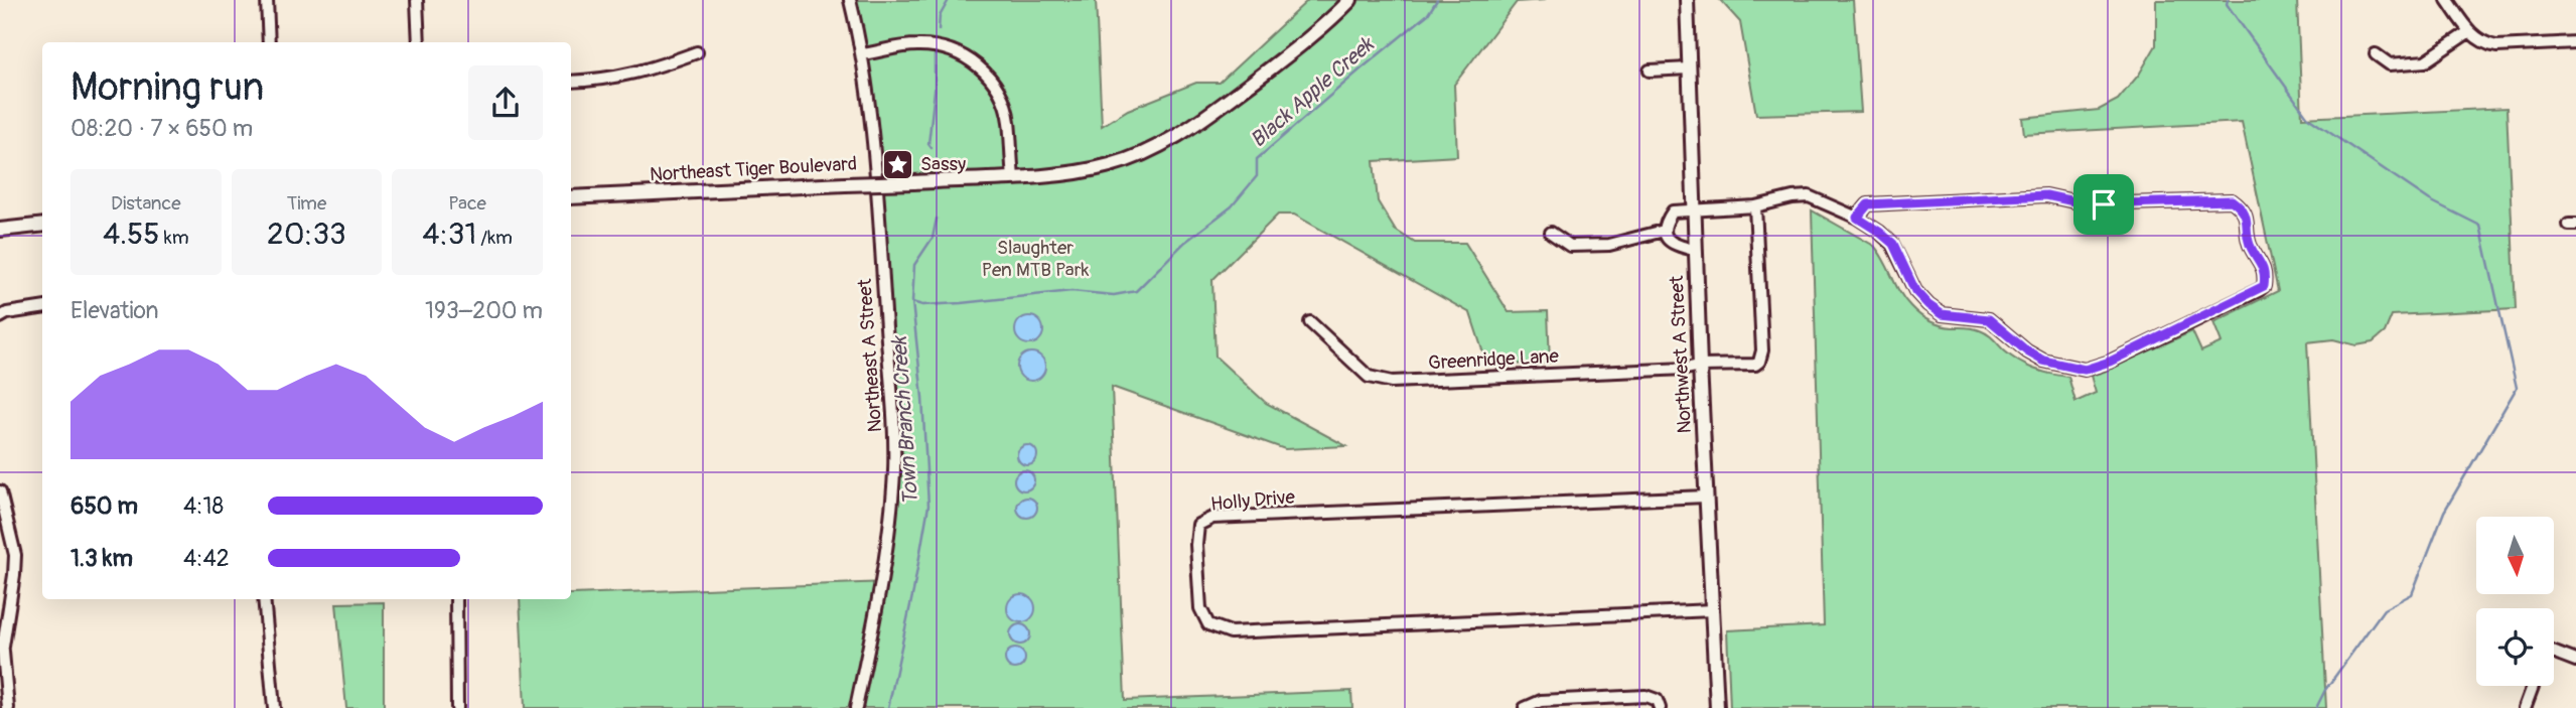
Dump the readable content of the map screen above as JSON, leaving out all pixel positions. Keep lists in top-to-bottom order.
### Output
{
  "streets": {
    "street": [
      "Northeast Tiger Boulevard",
      "Northwest A Street",
      "Northeast A Street",
      "Greenridge Lane",
      "Holly Drive"
    ]
  },
  "crossings": [
    ["Northwest A Street", "Greenridge Lane"],
    ["Northwest A Street", "Holly Drive"]
  ],
  "water": ["Black Apple Creek", "Town Branch Creek"],
  "parks": ["Slaughter Pen MTB Park"],
  "places": {
    "place": ["Sassy"]
  },
  "north": "bottom",
  "page": {
    "heading": ["Morning run", "08:20 · 7 × 650 m"],
    "stats": [
      ["Distance", "4.55 km"],
      ["Time", "20:33"],
      ["Pace", "4:31 /km"]
    ],
    "chart": ["Elevation", "193–200 m"],
    "list": [
      {
        "name": "650 m",
        "note": "4:18"
      },
      {
        "name": "1.3 km",
        "note": "4:42"
      }
    ]
  }
}
